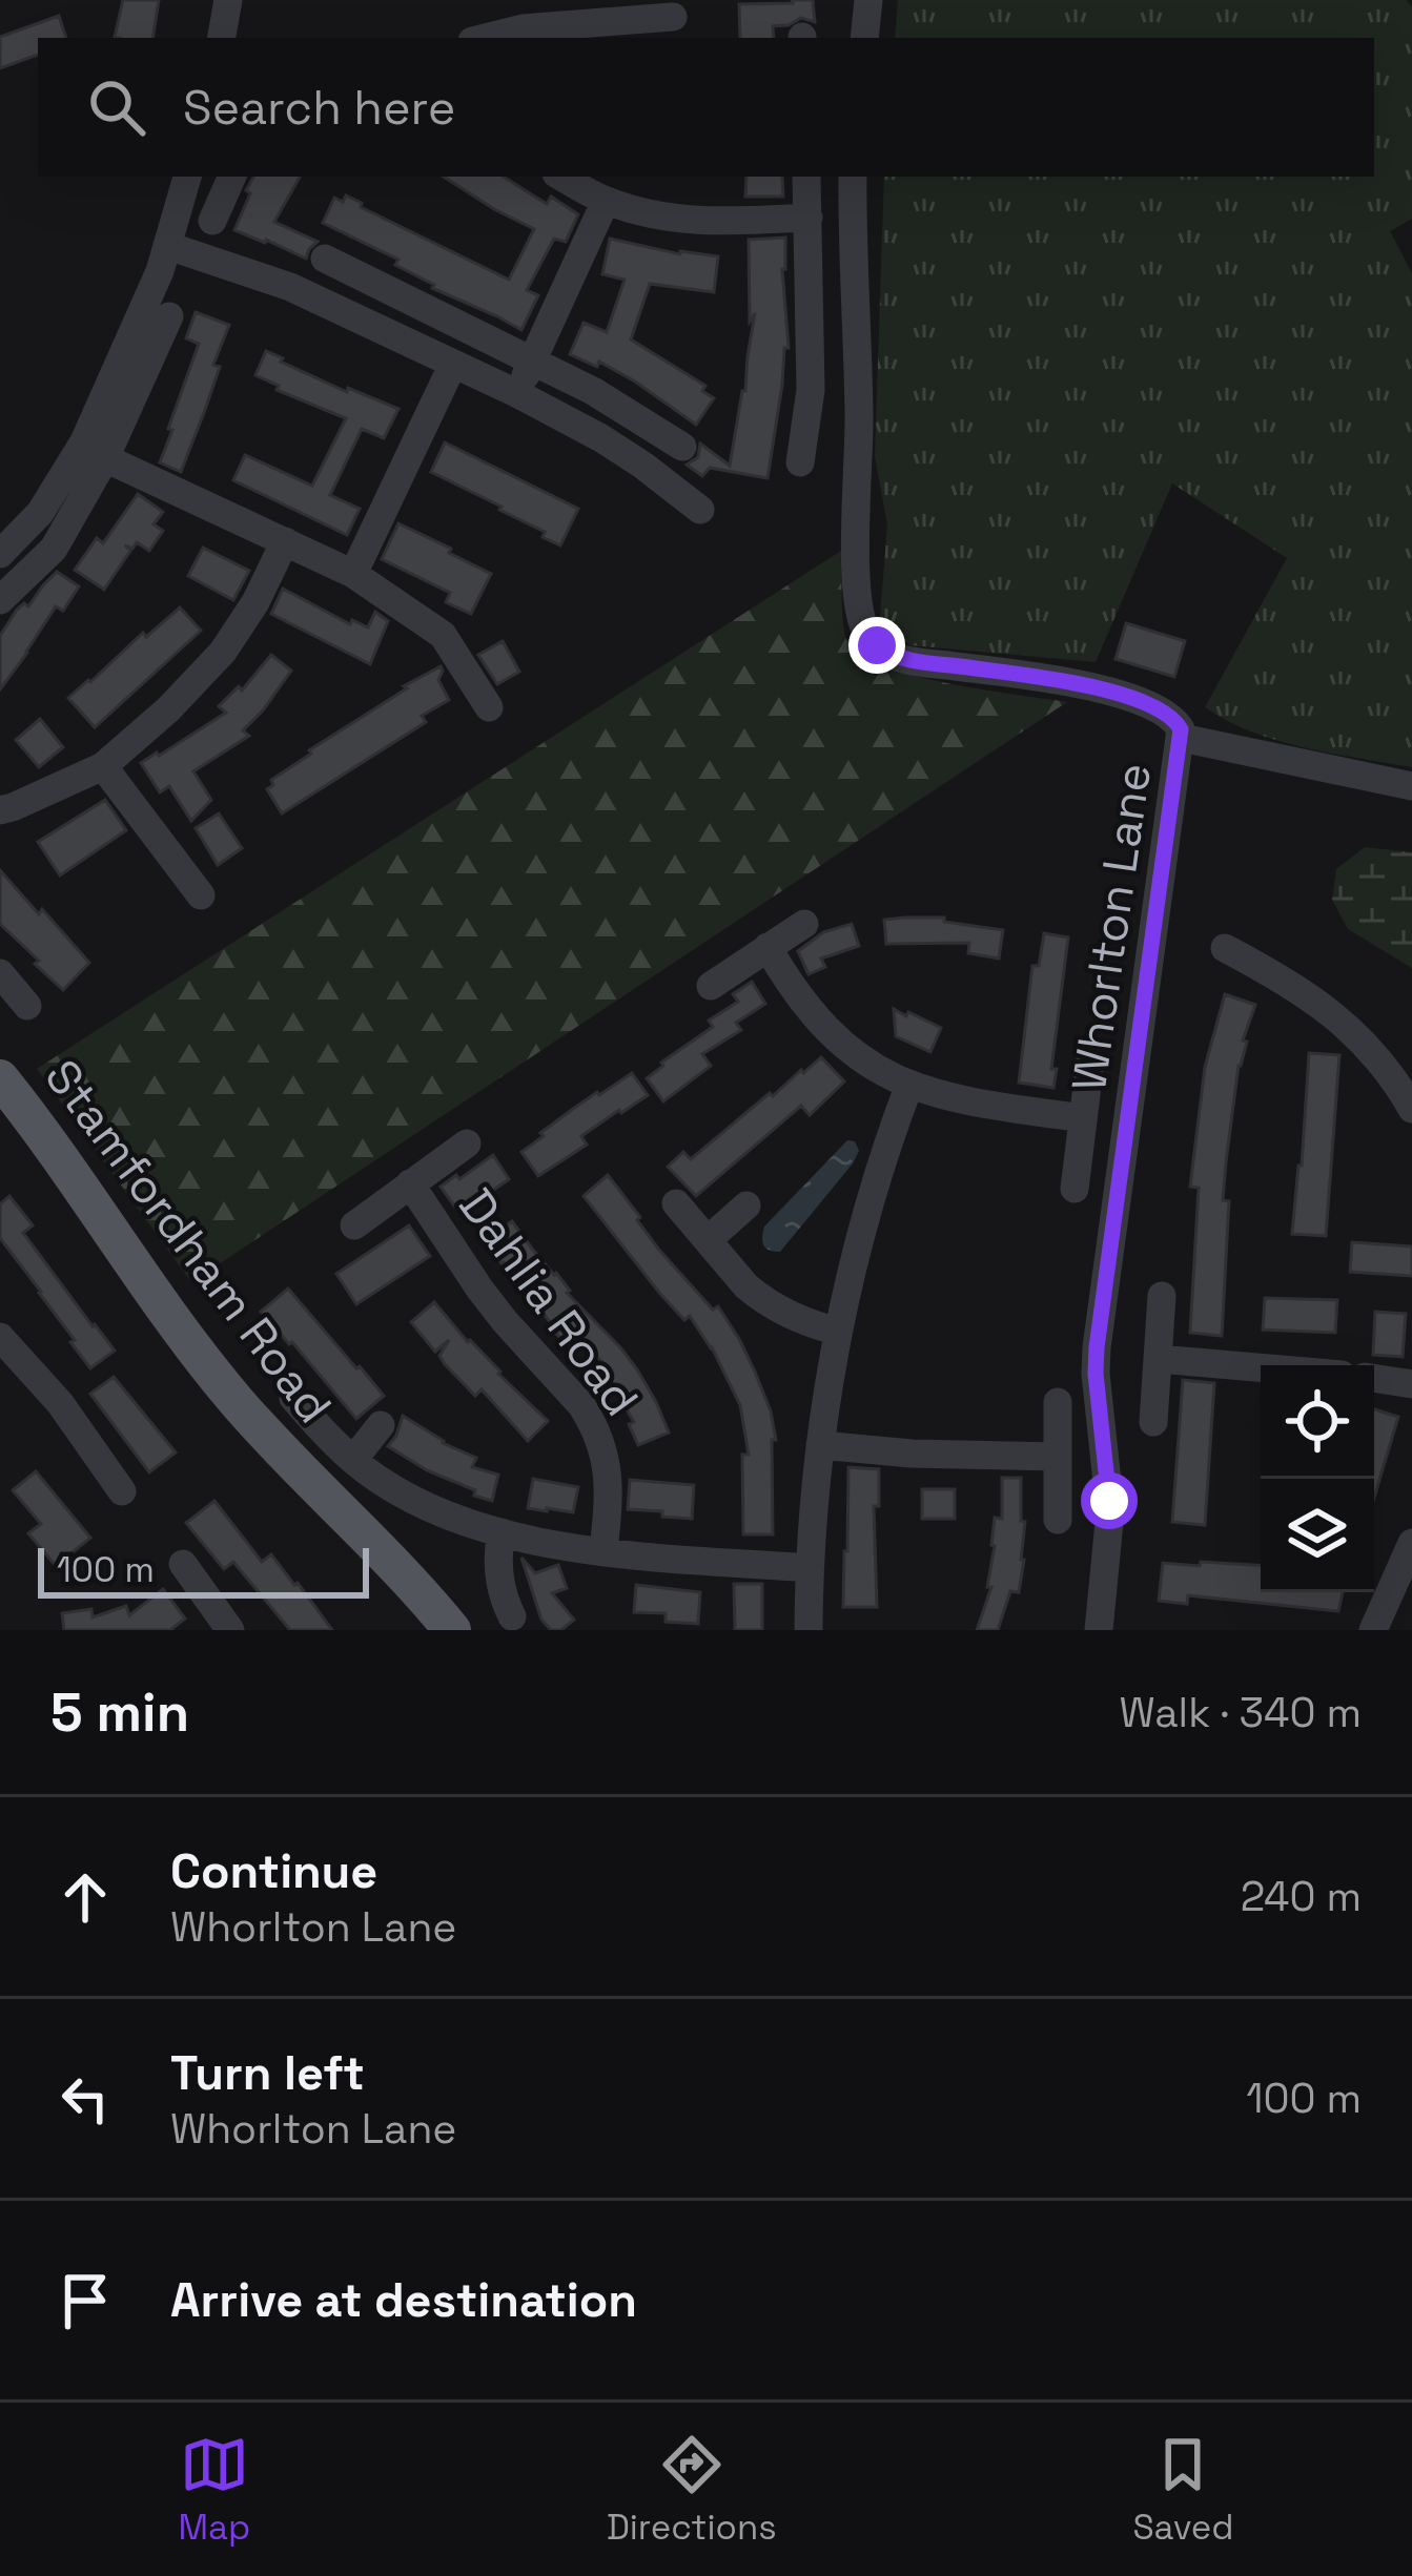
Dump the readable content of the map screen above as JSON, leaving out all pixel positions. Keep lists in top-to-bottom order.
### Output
{
  "streets": {
    "main road": ["Stamfordham Road"],
    "street": ["Whorlton Lane", "Dahlia Road"]
  },
  "scale_bar": "100 m",
  "page": {
    "search": "Search here",
    "scale": "100 m",
    "heading": ["5 min", "Walk · 340 m"],
    "list": [
      ["Continue", "Whorlton Lane", "240 m"],
      ["Turn left", "Whorlton Lane", "100 m"],
      "Arrive at destination"
    ],
    "nav": ["Map", "Directions", "Saved"]
  }
}
